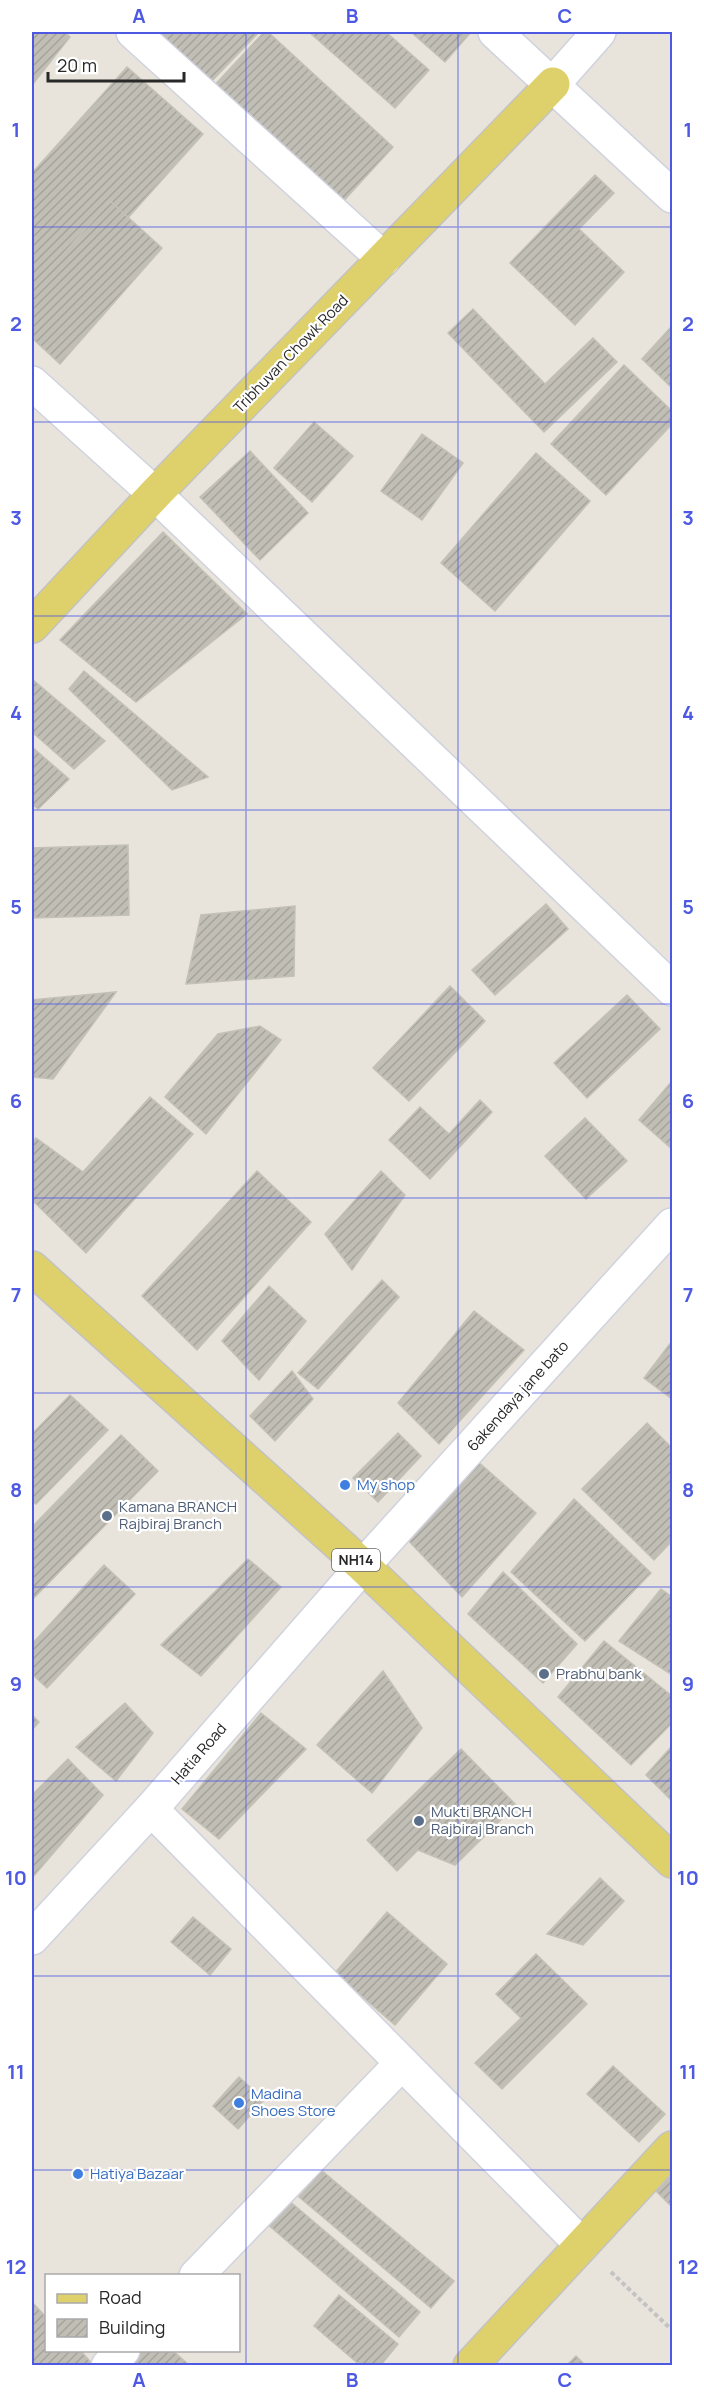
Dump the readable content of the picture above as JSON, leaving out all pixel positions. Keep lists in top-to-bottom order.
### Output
{
  "streets": {
    "main road": ["Tribhuvan Chowk Road", "NH14"],
    "street": ["6akendaya jane bato", "Hatia Road"]
  },
  "crossings": [
    ["6akendaya jane bato", "NH14"],
    ["6akendaya jane bato", "Hatia Road"],
    ["NH14", "Hatia Road"]
  ],
  "places": [
    "My shop",
    "Kamana BRANCH Rajbiraj Branch",
    "Prabhu bank",
    "Mukti BRANCH Rajbiraj Branch",
    "Madina Shoes Store",
    "Hatiya Bazaar"
  ],
  "legend": ["Road", "Building"],
  "scale_bar": "20 m",
  "grid": {
    "columns": ["A", "B", "C"],
    "rows": [
      "1",
      "2",
      "3",
      "4",
      "5",
      "6",
      "7",
      "8",
      "9",
      "10",
      "11",
      "12"
    ]
  }
}
